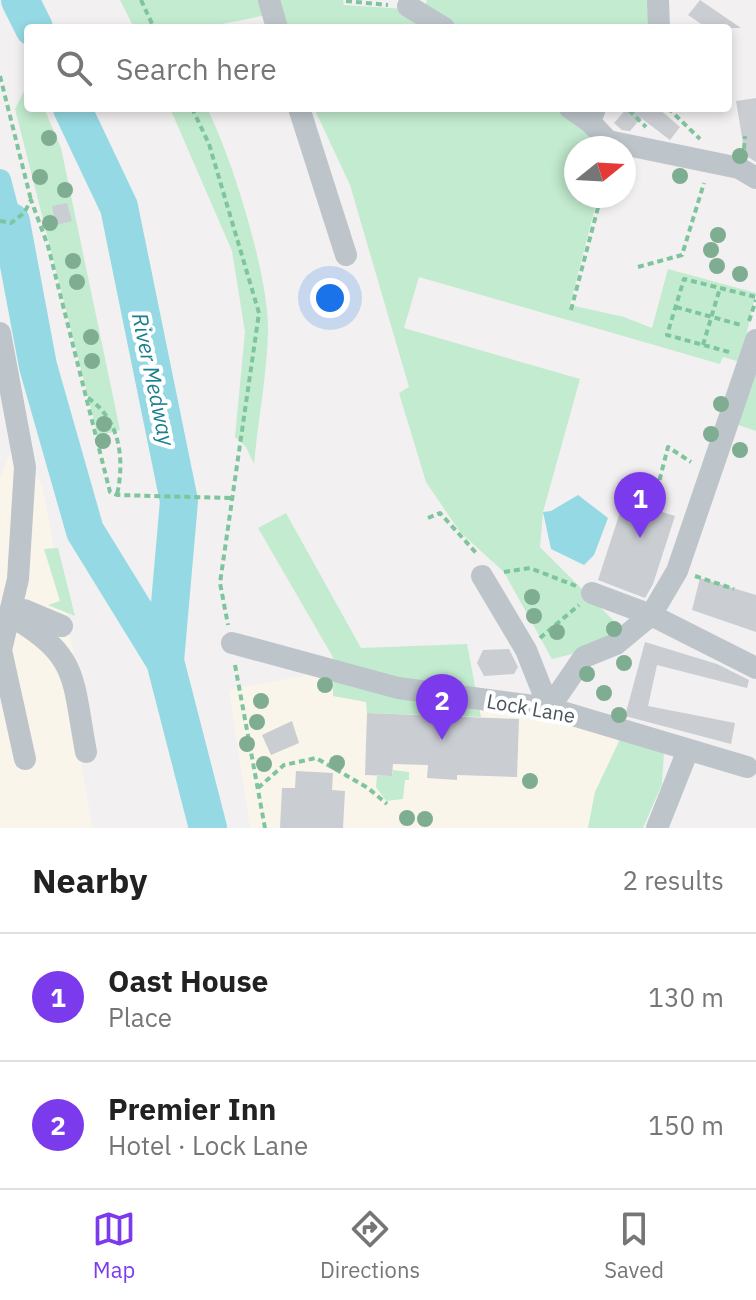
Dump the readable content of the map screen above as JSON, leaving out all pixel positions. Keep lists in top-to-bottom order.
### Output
{
  "streets": {
    "street": ["Lock Lane"]
  },
  "water": ["River Medway"],
  "north": "right",
  "page": {
    "search": "Search here",
    "pins": ["1", "2"],
    "heading": ["Nearby", "2 results"],
    "list": [
      {
        "mark": "1",
        "name": "Oast House",
        "note": "Place",
        "value": "130 m"
      },
      {
        "mark": "2",
        "name": "Premier Inn",
        "note": "Hotel · Lock Lane",
        "value": "150 m"
      }
    ],
    "nav": ["Map", "Directions", "Saved"]
  }
}
